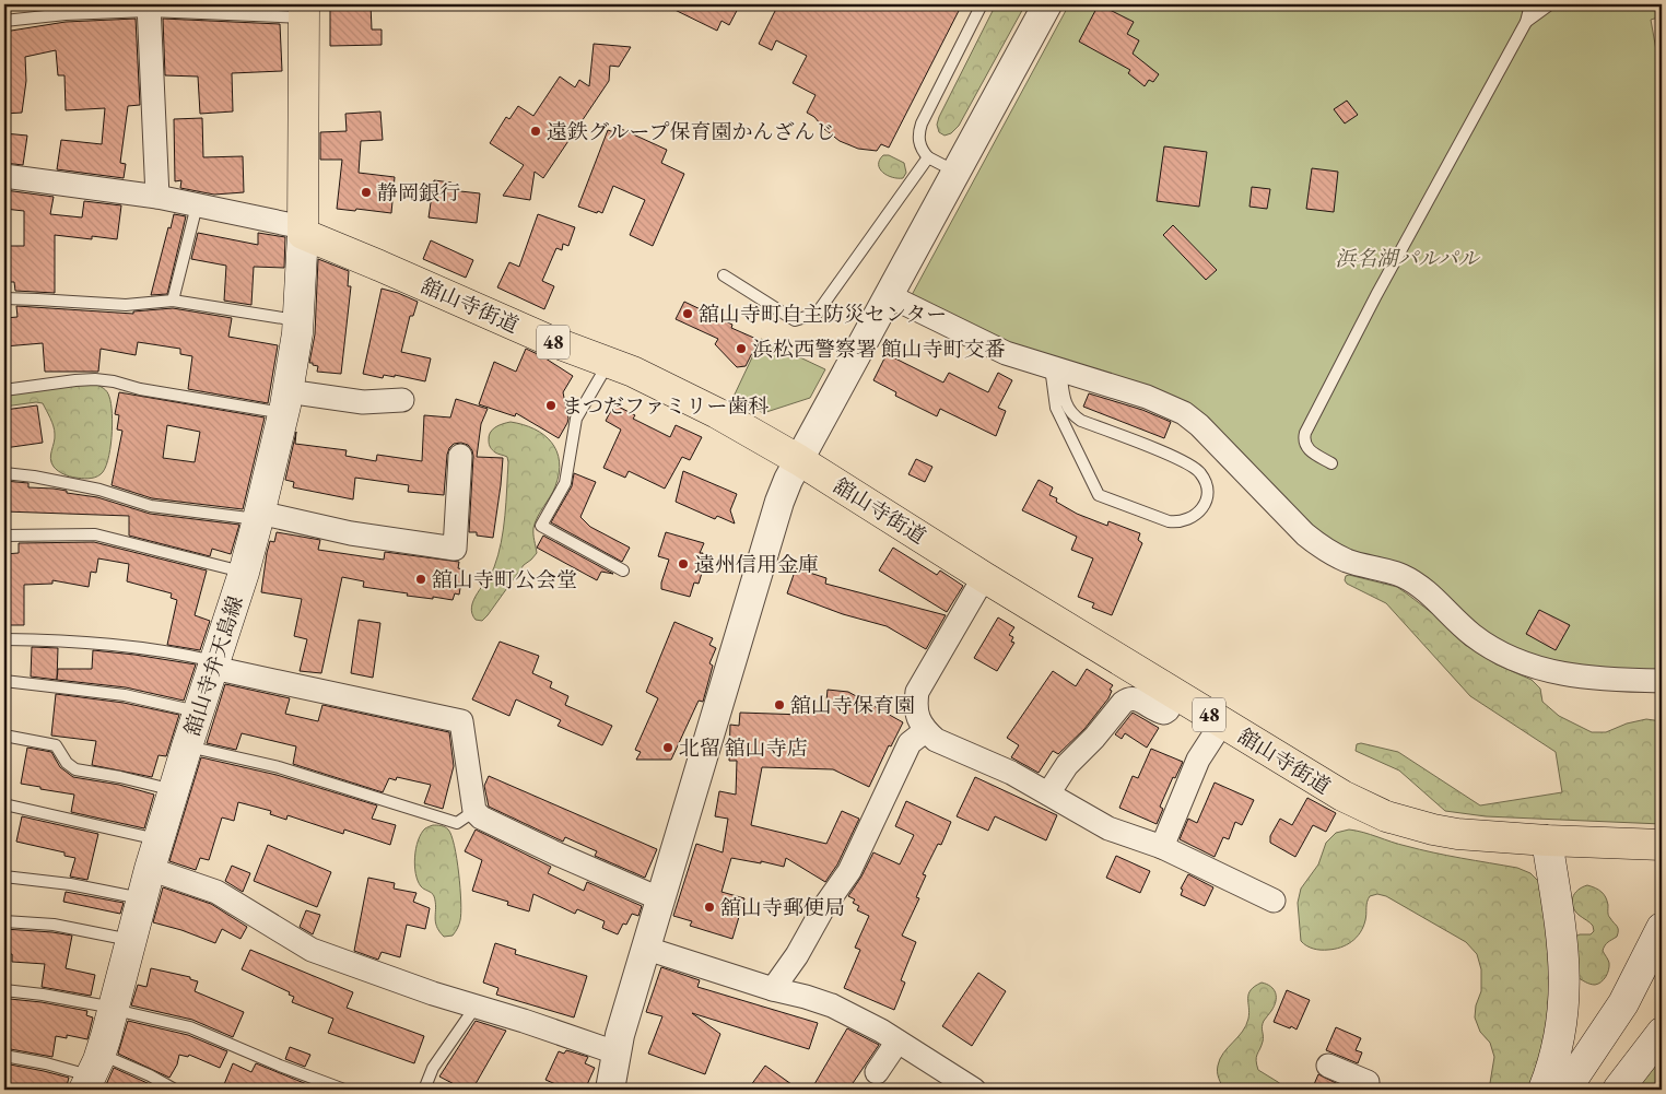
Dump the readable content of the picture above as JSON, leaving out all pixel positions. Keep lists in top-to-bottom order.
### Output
{
  "streets": {
    "main road": ["舘山寺街道", "48", "舘山寺弁天島線"]
  },
  "crossings": [
    ["舘山寺街道", "舘山寺弁天島線"]
  ],
  "parks": ["浜名湖パルパル"],
  "places": [
    "遠鉄グループ保育園かんざんじ",
    "静岡銀行",
    "舘山寺町自主防災センター",
    "浜松西警察署 館山寺町交番",
    "まつだファミリー歯科",
    "遠州信用金庫",
    "舘山寺町公会堂",
    "舘山寺保育園",
    "北留 舘山寺店",
    "舘山寺郵便局"
  ]
}
